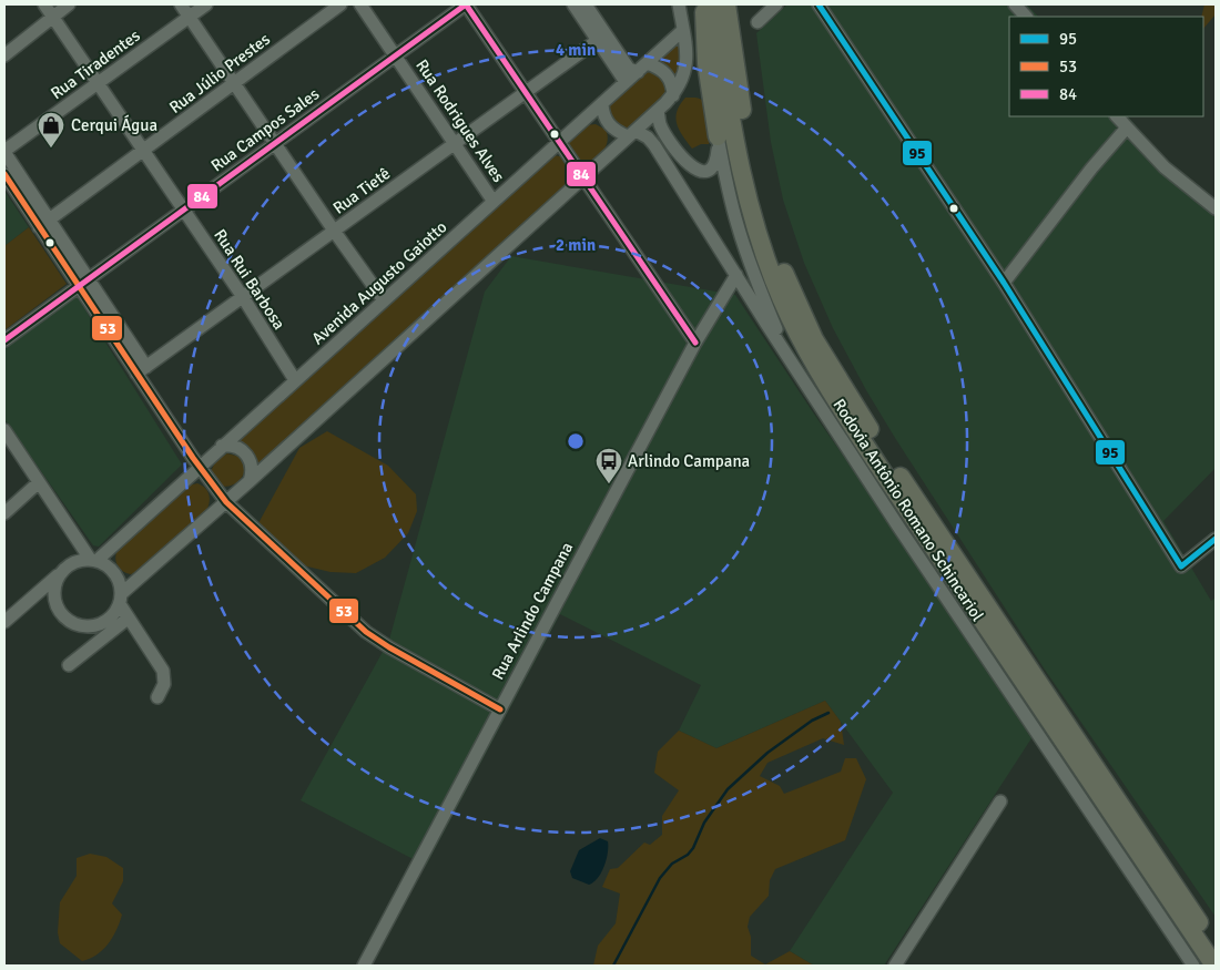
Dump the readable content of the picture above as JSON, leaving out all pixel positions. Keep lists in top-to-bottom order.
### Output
{
  "streets": {
    "highway": ["Rodovia Antônio Romano Schincariol"],
    "street": [
      "Rua Tiradentes",
      "Rua Júlio Prestes",
      "Rua Rodrigues Alves",
      "Rua Campos Sales",
      "Rua Tietê",
      "Rua Rui Barbosa",
      "Avenida Augusto Gaiotto",
      "Rua Arlindo Campana"
    ]
  },
  "crossings": [
    ["Rua Tiradentes", "Rua Rui Barbosa"],
    ["Rua Júlio Prestes", "Rua Rui Barbosa"],
    ["Rua Rodrigues Alves", "Rua Campos Sales"],
    ["Rua Rodrigues Alves", "Rua Tietê"],
    ["Rua Rodrigues Alves", "Avenida Augusto Gaiotto"],
    ["Rua Campos Sales", "Rua Rui Barbosa"],
    ["Rua Tietê", "Rua Rui Barbosa"],
    ["Rua Rui Barbosa", "Avenida Augusto Gaiotto"]
  ],
  "places": {
    "shop": ["Cerqui Água"],
    "bus stop": ["Arlindo Campana"]
  },
  "lines": ["transit line 95", "transit line 84", "transit line 53"],
  "legend": ["95", "53", "84"],
  "rings": ["4 min", "2 min"]
}
